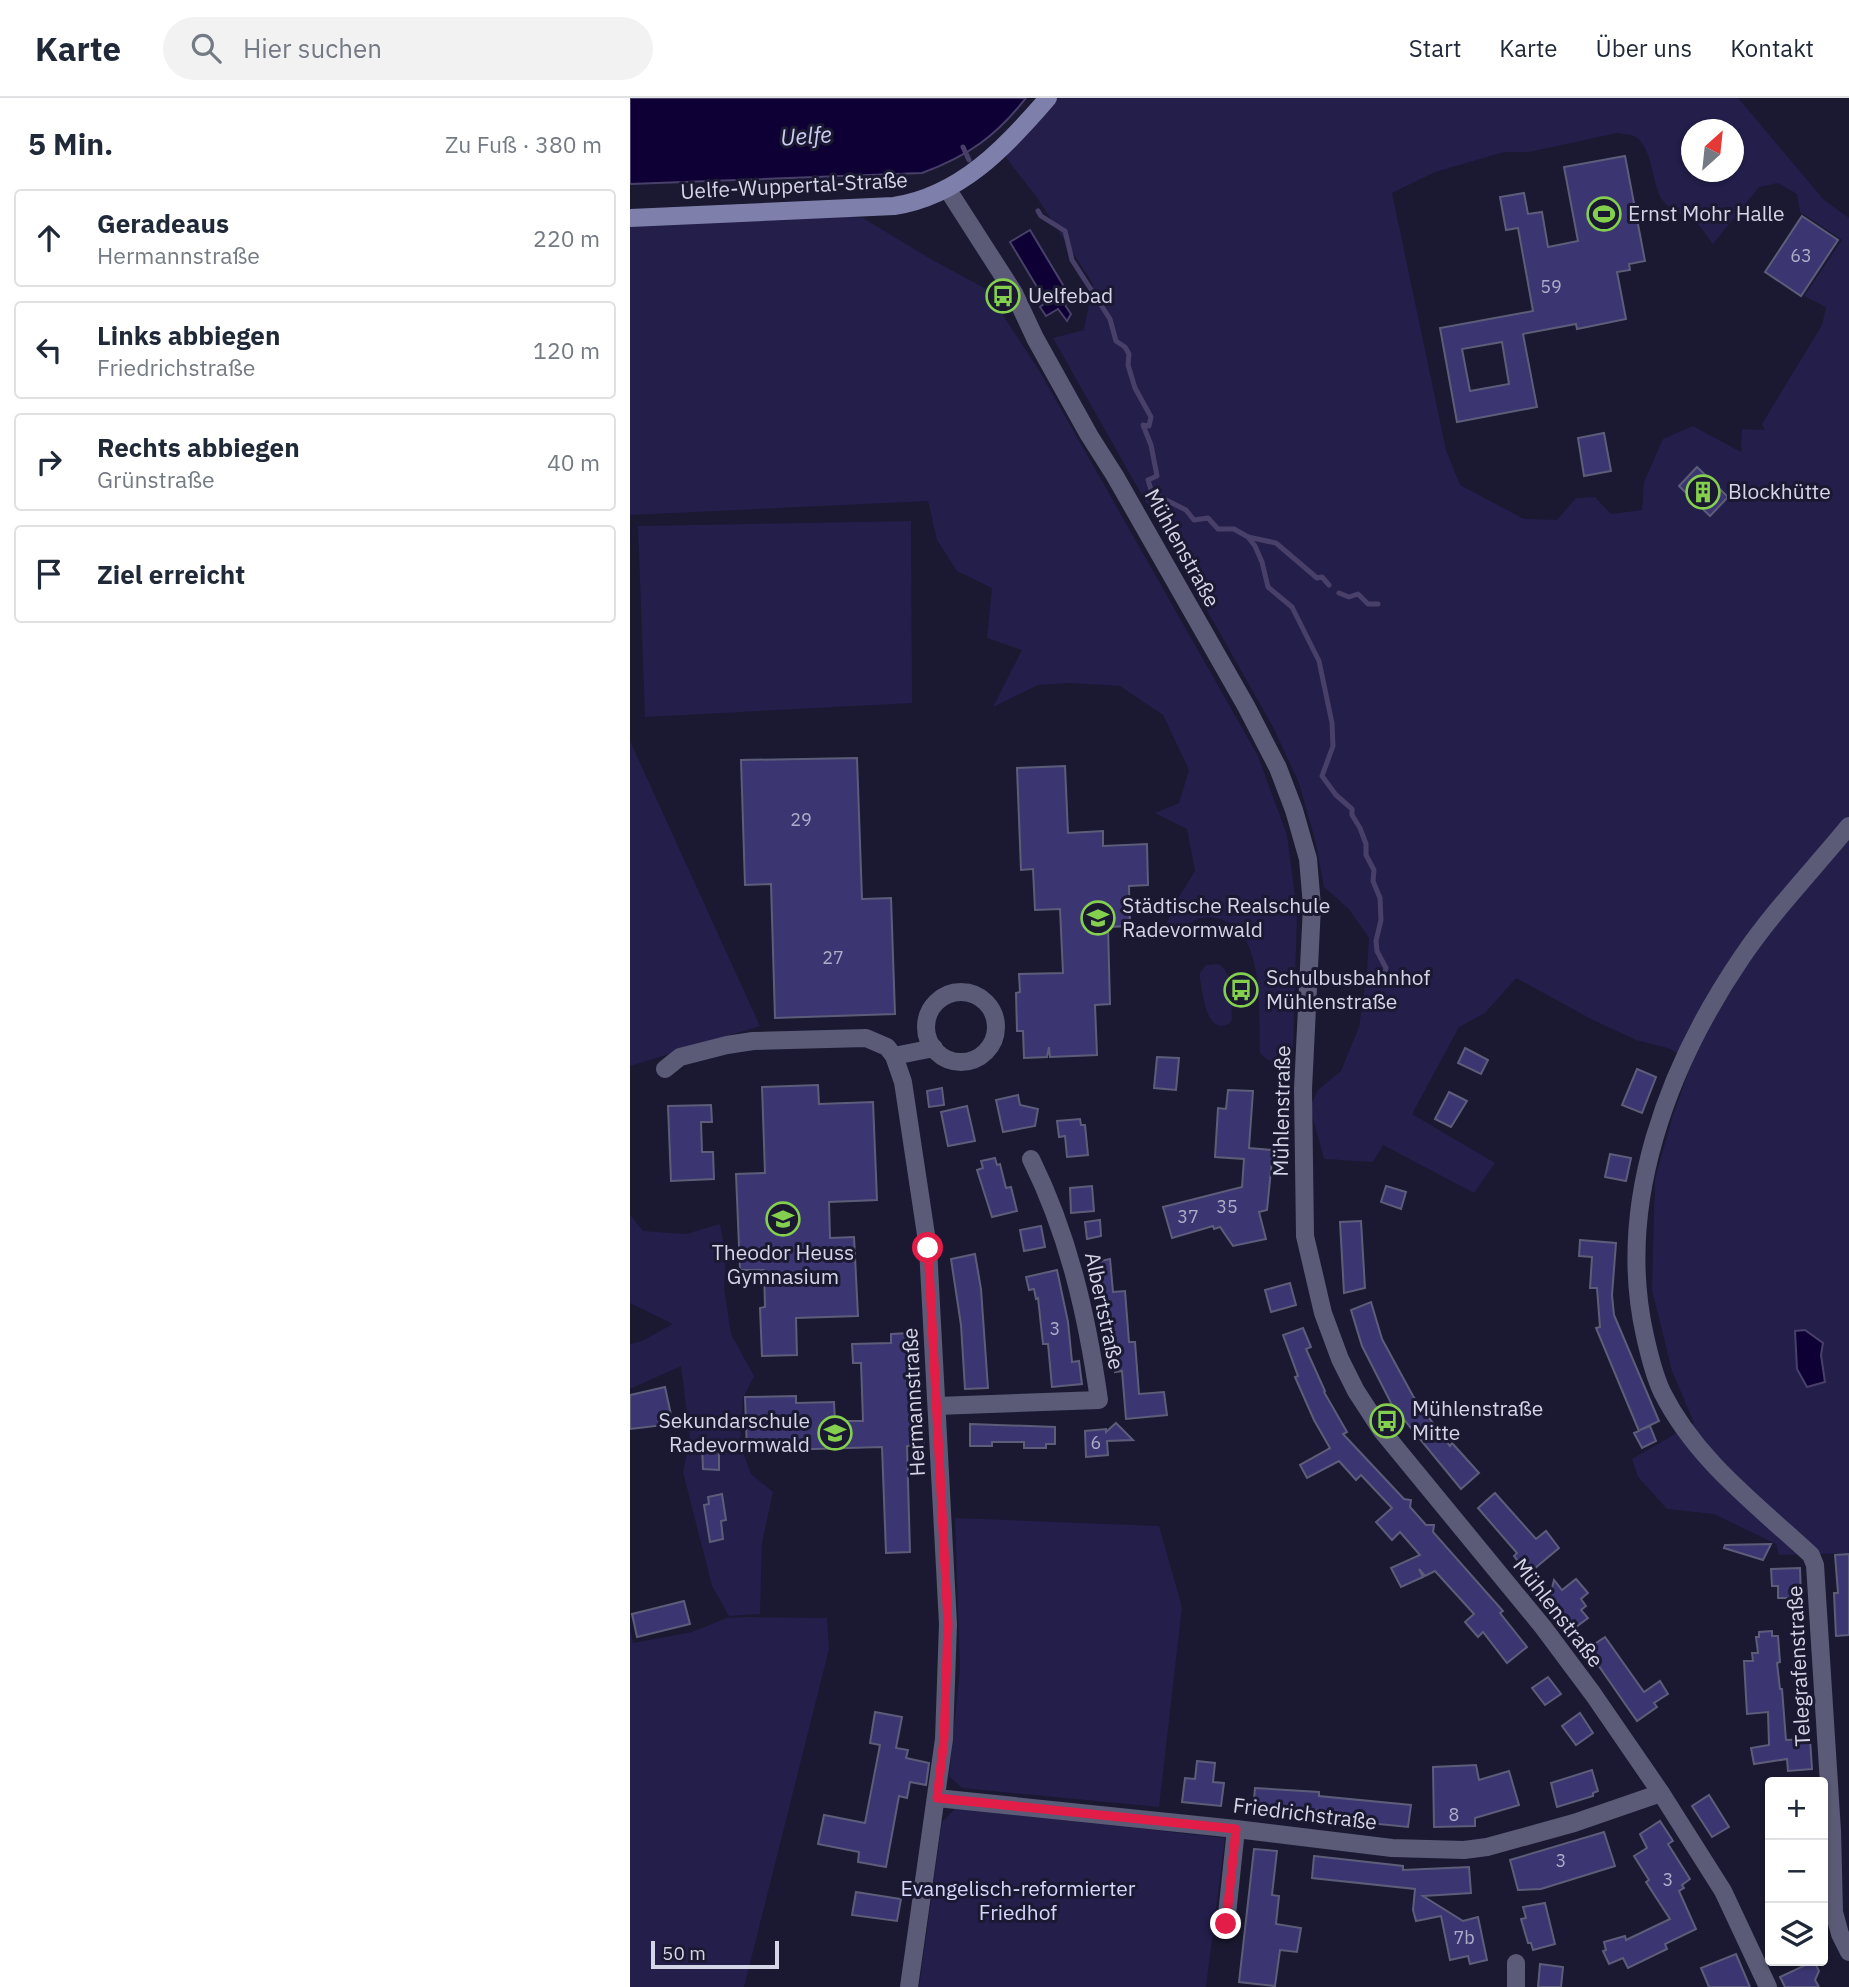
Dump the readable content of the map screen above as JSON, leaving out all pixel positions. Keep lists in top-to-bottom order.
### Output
{
  "streets": {
    "main road": ["Uelfe-Wuppertal-Straße"],
    "street": [
      "Mühlenstraße",
      "Albertstraße",
      "Hermannstraße",
      "Telegrafenstraße",
      "Friedrichstraße"
    ]
  },
  "crossings": [
    ["Uelfe-Wuppertal-Straße", "Mühlenstraße"],
    ["Mühlenstraße", "Friedrichstraße"],
    ["Albertstraße", "Hermannstraße"],
    ["Hermannstraße", "Friedrichstraße"]
  ],
  "water": ["Uelfe"],
  "parks": ["Evangelisch-reformierter Friedhof"],
  "places": {
    "sports": ["Ernst Mohr Halle"],
    "bus stop": ["Uelfebad", "Schulbusbahnhof Mühlenstraße", "Mühlenstraße Mitte"],
    "building": ["Blockhütte"],
    "school or university": ["Städtische Realschule Radevormwald", "Theodor Heuss Gymnasium", "Sekundarschule Radevormwald"]
  },
  "house_numbers": [
    "63",
    "59",
    "29",
    "27",
    "35",
    "37",
    "3",
    "6",
    "8",
    "3",
    "3",
    "7b"
  ],
  "scale_bar": "50 m",
  "north": "top right",
  "page": {
    "header": "Karte",
    "search": "Hier suchen",
    "nav": [
      "Start",
      "Karte",
      "Über uns",
      "Kontakt"
    ],
    "heading": ["5 Min.", "Zu Fuß · 380 m"],
    "list": [
      ["Geradeaus", "Hermannstraße", "220 m"],
      ["Links abbiegen", "Friedrichstraße", "120 m"],
      ["Rechts abbiegen", "Grünstraße", "40 m"],
      "Ziel erreicht"
    ],
    "map_buttons": ["+", "−"],
    "scale": "50 m"
  }
}
